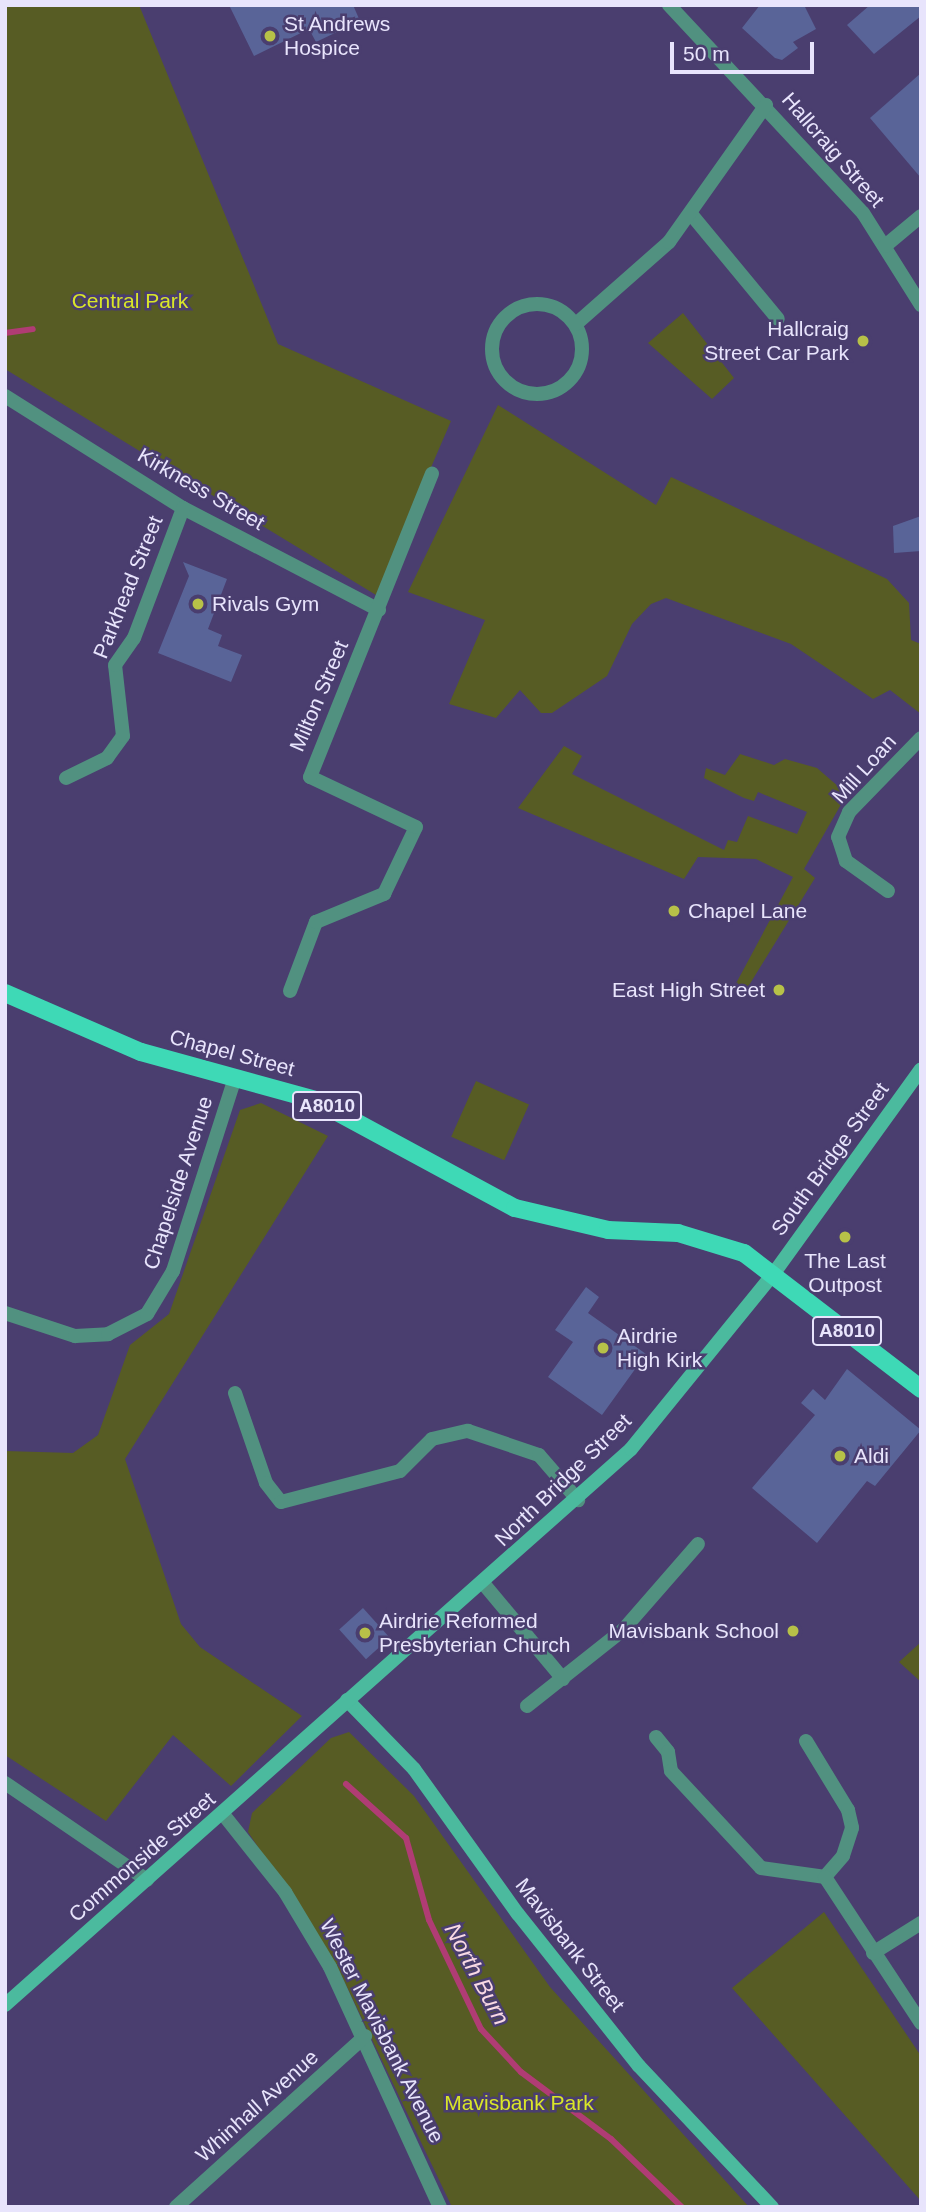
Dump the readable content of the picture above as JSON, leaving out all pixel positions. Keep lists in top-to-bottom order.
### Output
{
  "streets": {
    "main road": [
      "Chapel Street",
      "A8010",
      "South Bridge Street",
      "North Bridge Street",
      "Commonside Street",
      "Mavisbank Street"
    ],
    "street": [
      "Hallcraig Street",
      "Kirkness Street",
      "Parkhead Street",
      "Milton Street",
      "Mill Loan",
      "Chapelside Avenue",
      "Wester Mavisbank Avenue",
      "Whinhall Avenue"
    ]
  },
  "crossings": [
    ["Kirkness Street", "Parkhead Street"],
    ["Kirkness Street", "Milton Street"],
    ["Chapel Street", "A8010"],
    ["Chapel Street", "South Bridge Street"],
    ["Chapel Street", "Chapelside Avenue"],
    ["Chapel Street", "North Bridge Street"],
    ["A8010", "South Bridge Street"],
    ["A8010", "North Bridge Street"],
    ["South Bridge Street", "North Bridge Street"],
    ["North Bridge Street", "Commonside Street"],
    ["North Bridge Street", "Mavisbank Street"],
    ["Commonside Street", "Wester Mavisbank Avenue"],
    ["Wester Mavisbank Avenue", "Whinhall Avenue"]
  ],
  "water": ["North Burn"],
  "parks": ["Central Park", "Mavisbank Park"],
  "places": [
    "St Andrews Hospice",
    "Hallcraig Street Car Park",
    "Rivals Gym",
    "Chapel Lane",
    "East High Street",
    "The Last Outpost",
    "Airdrie High Kirk",
    "Aldi",
    "Mavisbank School",
    "Airdrie Reformed Presbyterian Church"
  ],
  "scale_bar": "50 m"
}
